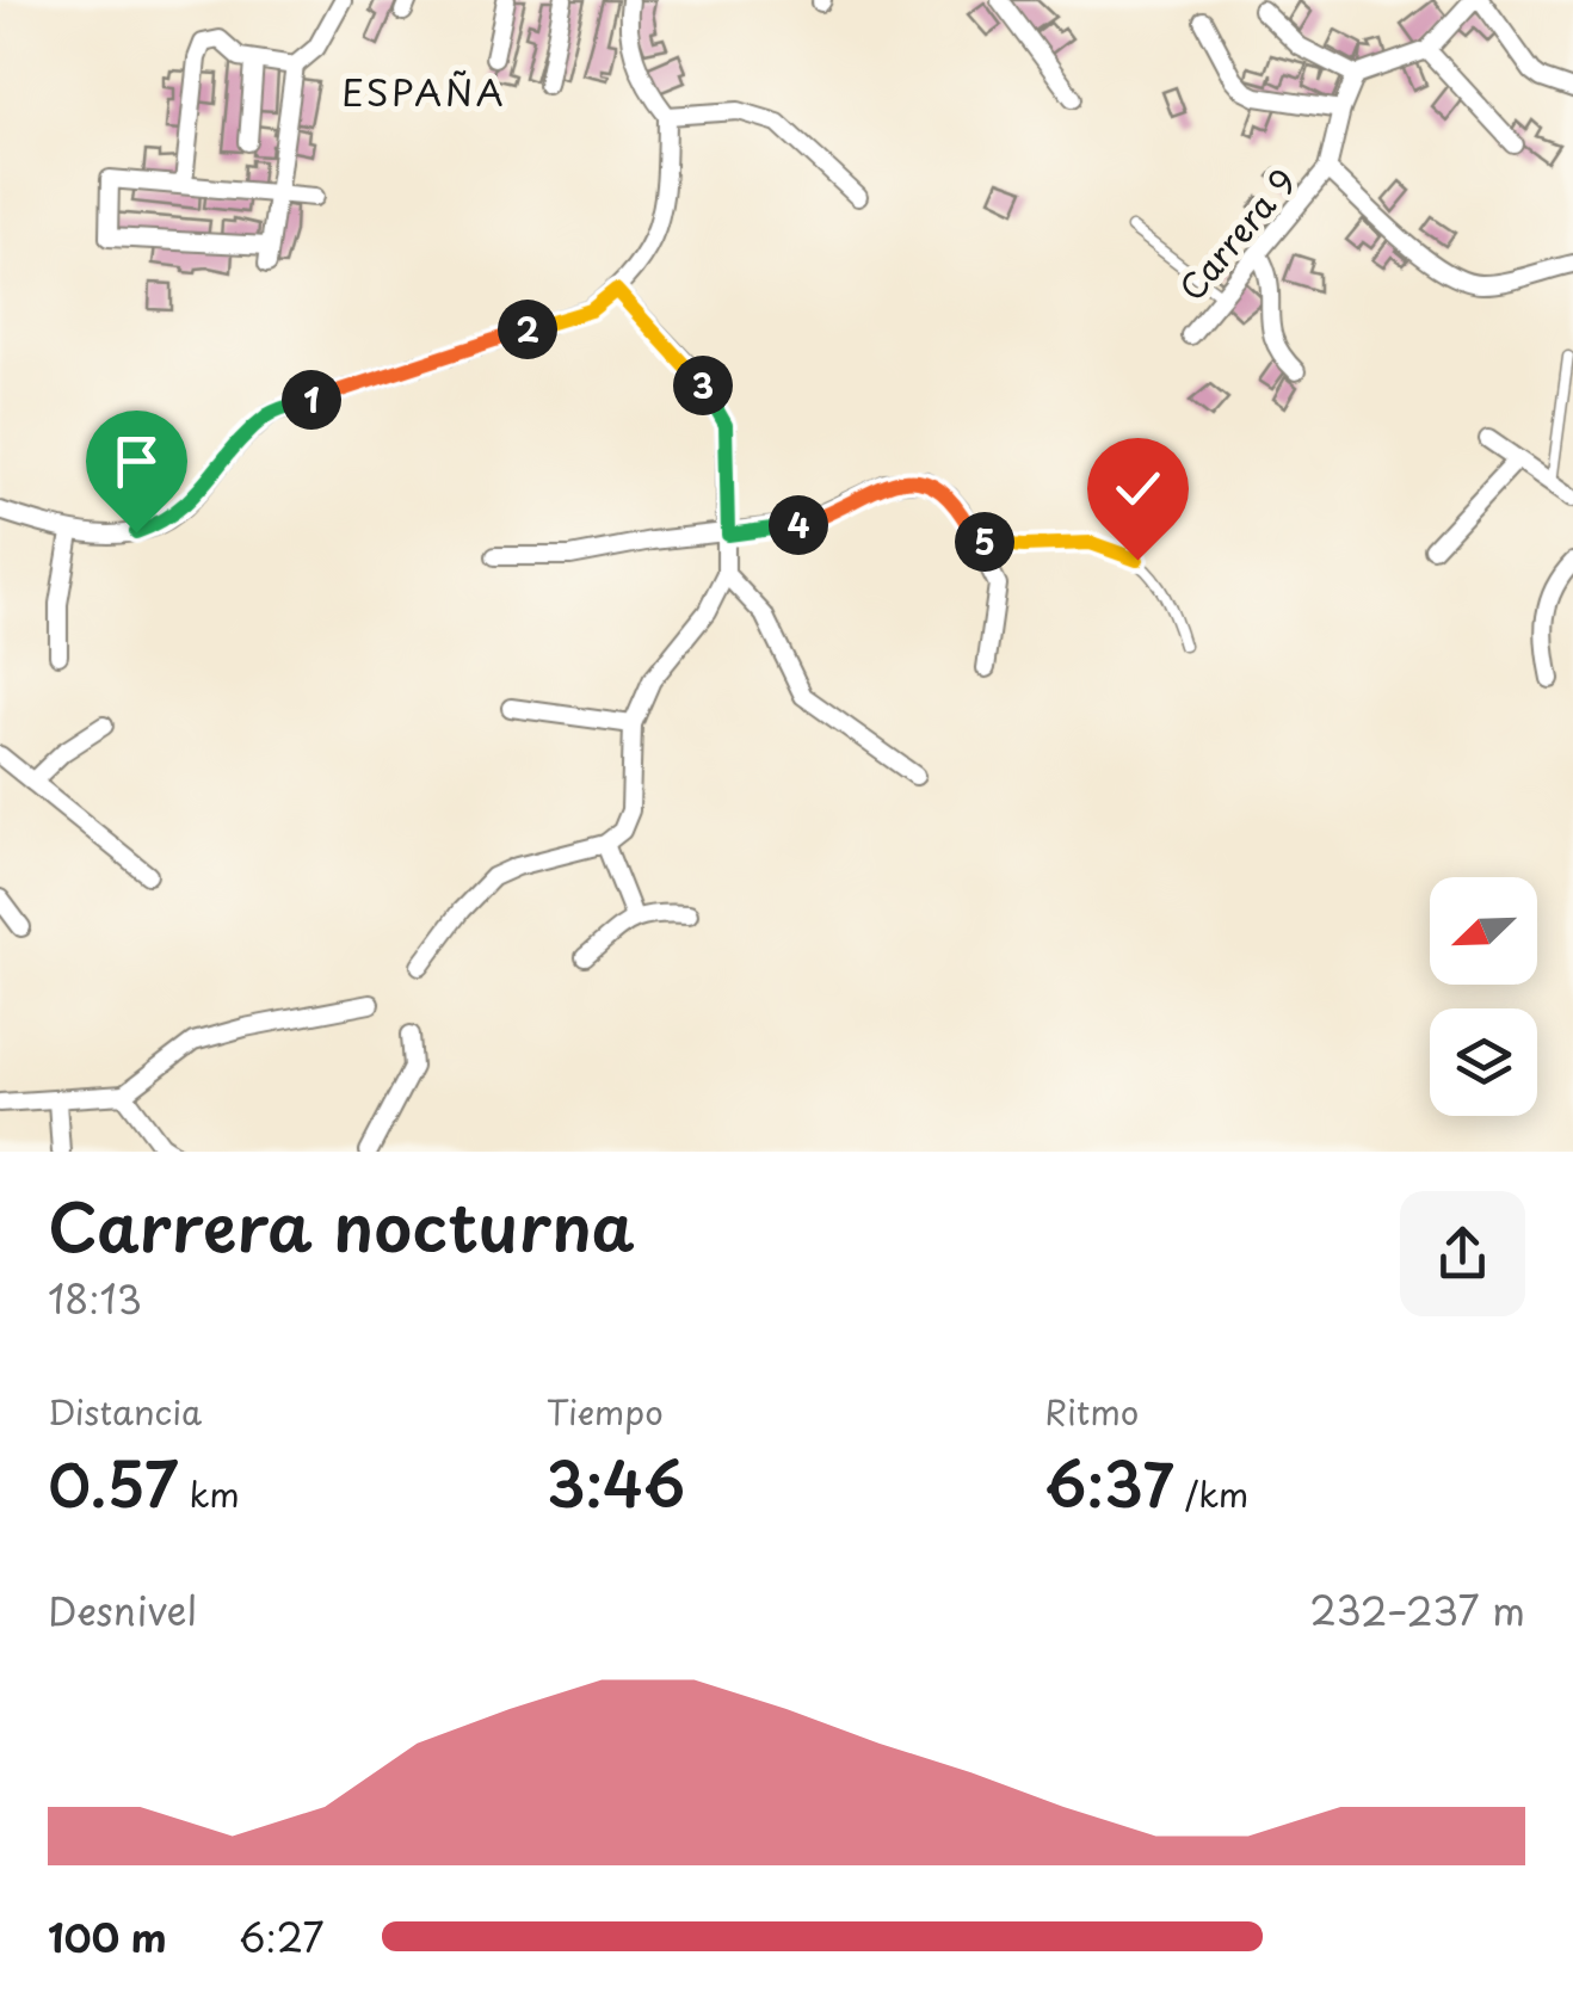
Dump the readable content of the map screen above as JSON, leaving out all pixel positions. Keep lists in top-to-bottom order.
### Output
{
  "streets": {
    "street": ["Carrera 9"]
  },
  "districts": ["ESPAÑA"],
  "north": "bottom left",
  "page": {
    "pins": [
      "2",
      "3",
      "1",
      "4",
      "5"
    ],
    "heading": ["Carrera nocturna", "18:13"],
    "stats": [
      ["Distancia", "0.57 km"],
      ["Tiempo", "3:46"],
      ["Ritmo", "6:37 /km"]
    ],
    "chart": ["Desnivel", "232–237 m"],
    "list": [
      {
        "name": "100 m",
        "note": "6:27"
      }
    ]
  }
}
